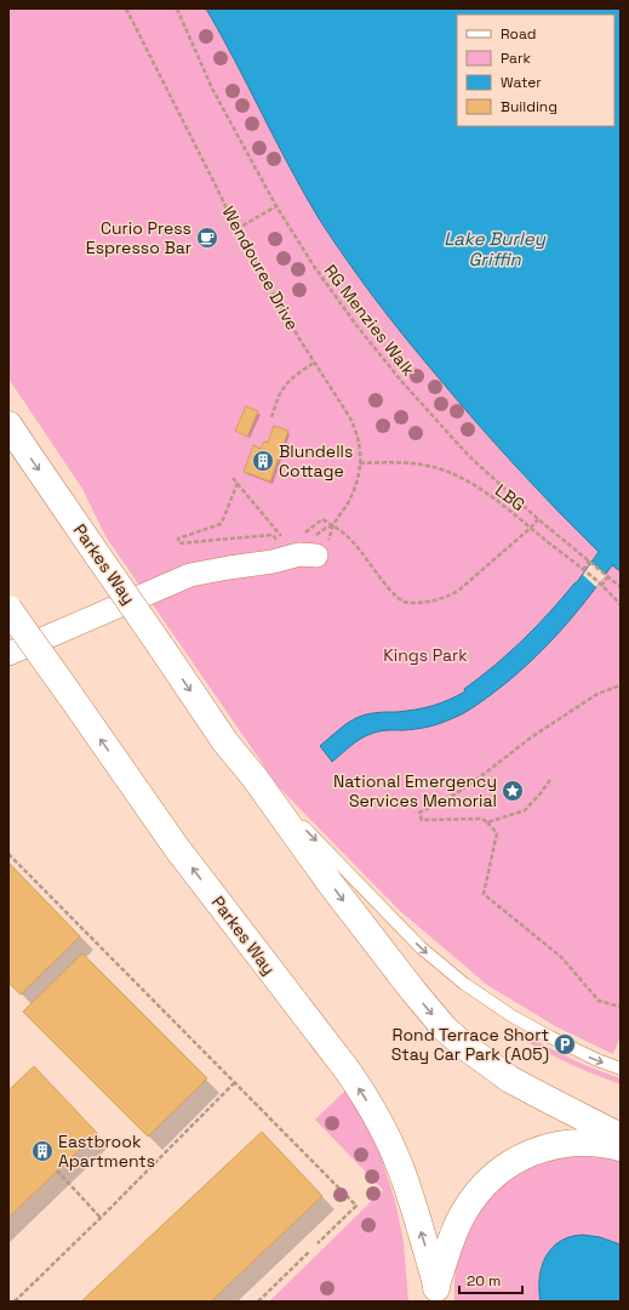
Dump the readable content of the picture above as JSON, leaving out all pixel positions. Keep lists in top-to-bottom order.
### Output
{
  "streets": {
    "main road": ["Parkes Way"],
    "path": ["Wendouree Drive", "RG Menzies Walk", "LBG"]
  },
  "crossings": [
    ["Wendouree Drive", "LBG"]
  ],
  "water": ["Lake Burley Griffin"],
  "parks": ["Kings Park"],
  "places": {
    "cafe": ["Curio Press Espresso Bar"],
    "building": ["Blundells Cottage", "Eastbrook Apartments"],
    "place": ["National Emergency Services Memorial"],
    "parking": ["Rond Terrace Short Stay Car Park (A05)"]
  },
  "legend": [
    "Road",
    "Park",
    "Water",
    "Building"
  ],
  "scale_bar": "20 m"
}
